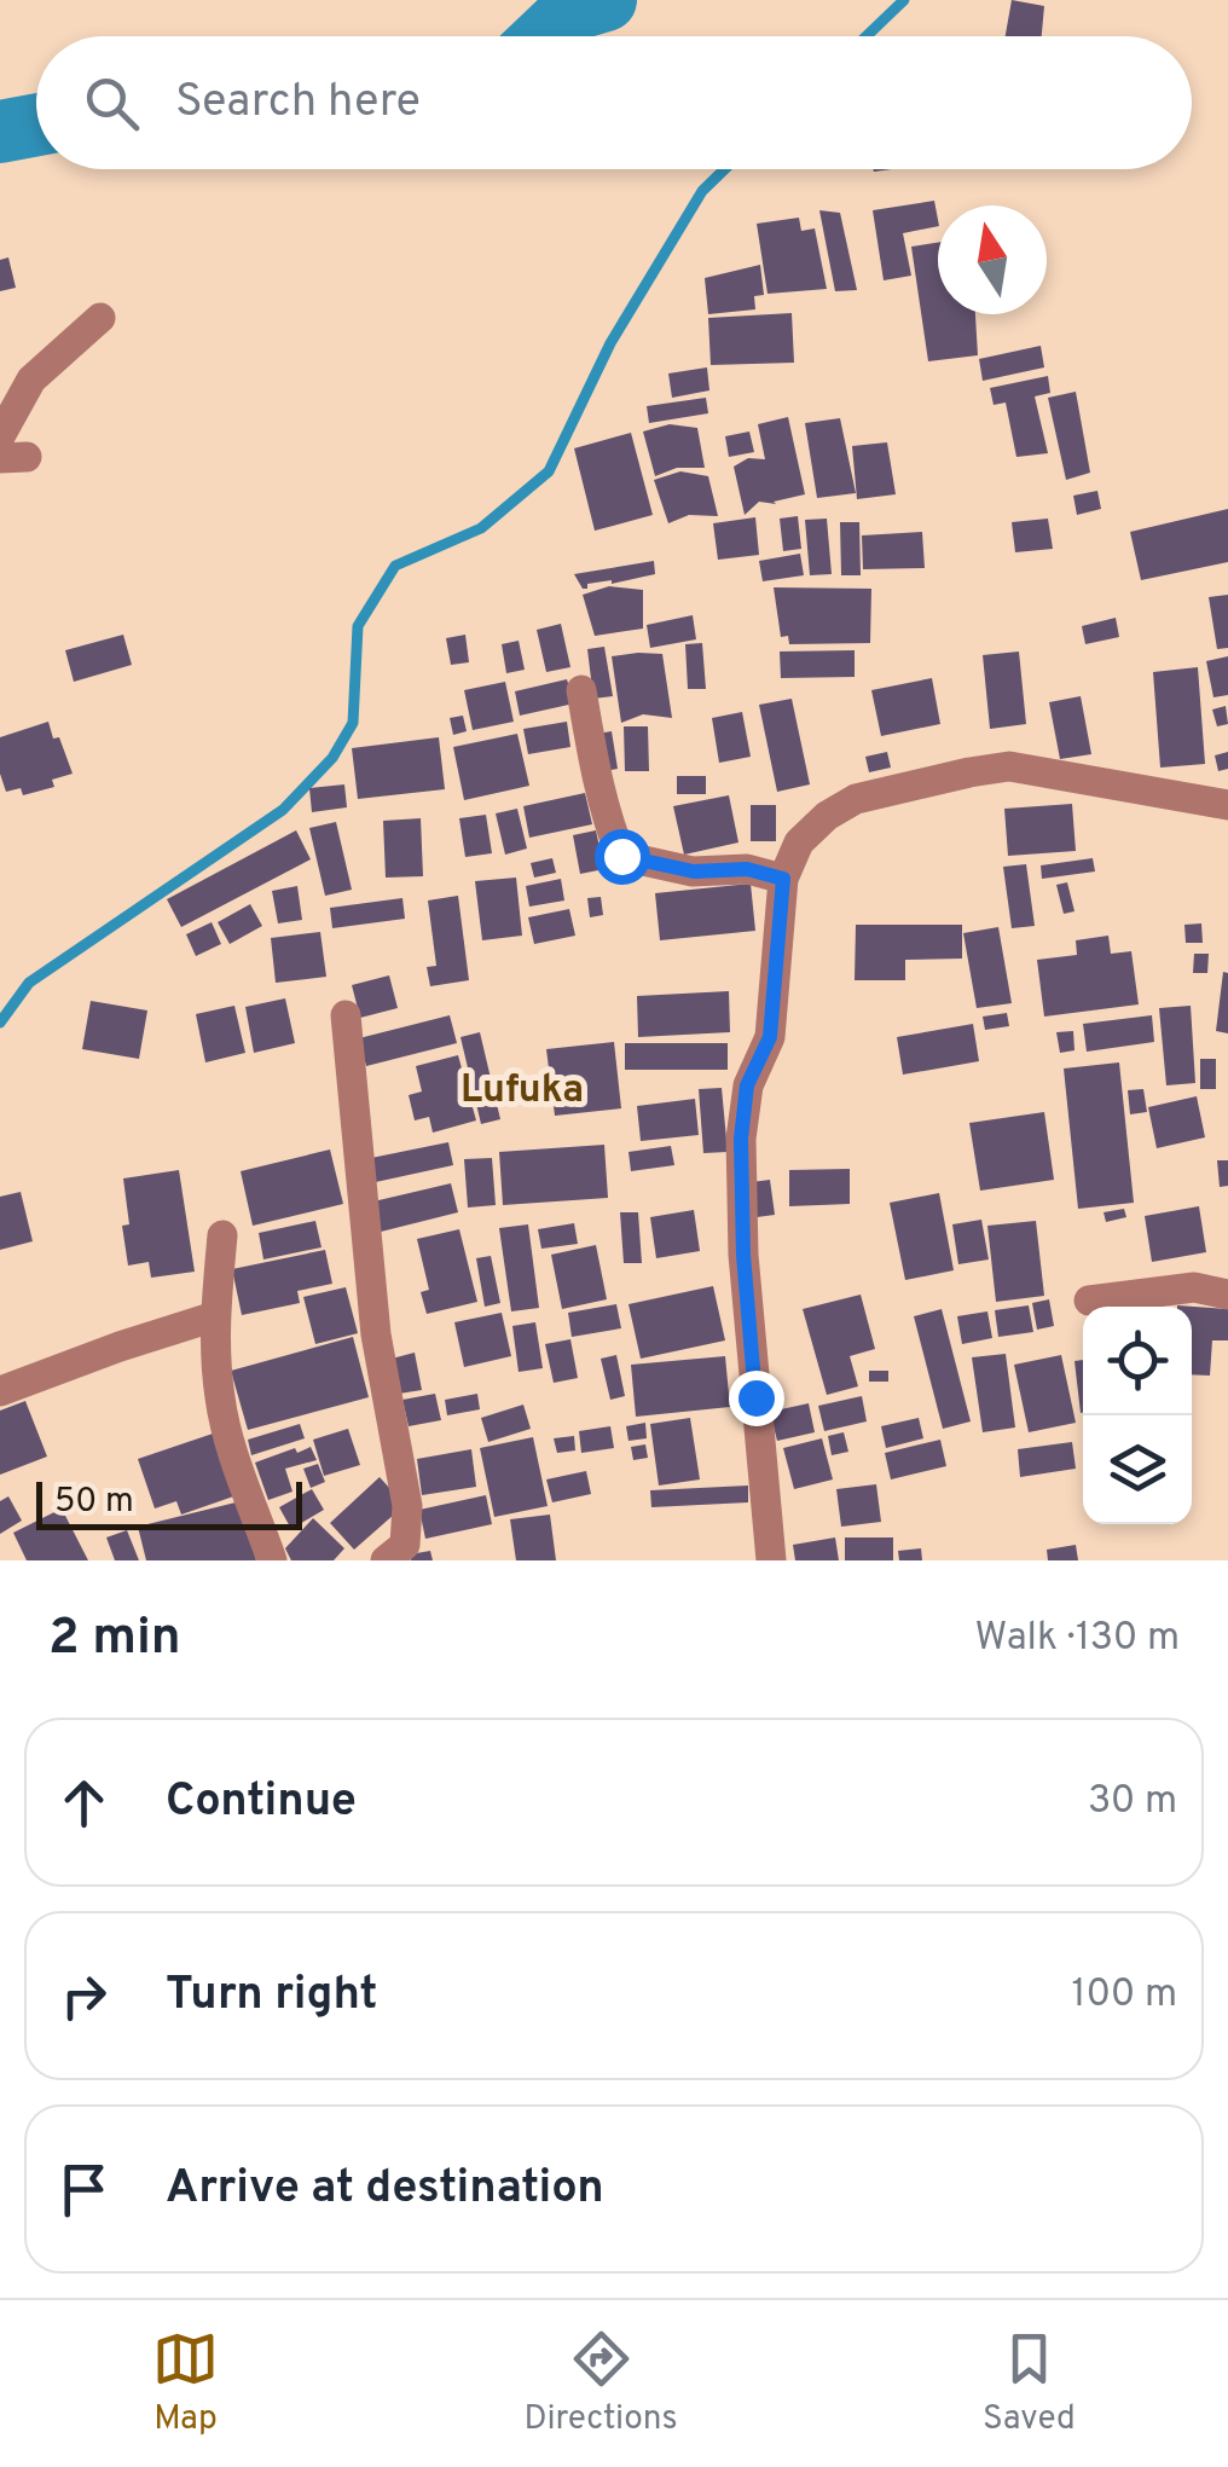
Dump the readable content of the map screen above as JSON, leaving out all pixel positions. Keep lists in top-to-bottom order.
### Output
{
  "districts": ["Lufuka"],
  "scale_bar": "50 m",
  "north": "top",
  "page": {
    "search": "Search here",
    "scale": "50 m",
    "heading": ["2 min", "Walk · 130 m"],
    "list": [
      ["Continue", "30 m"],
      ["Turn right", "100 m"],
      "Arrive at destination"
    ],
    "nav": ["Map", "Directions", "Saved"]
  }
}
